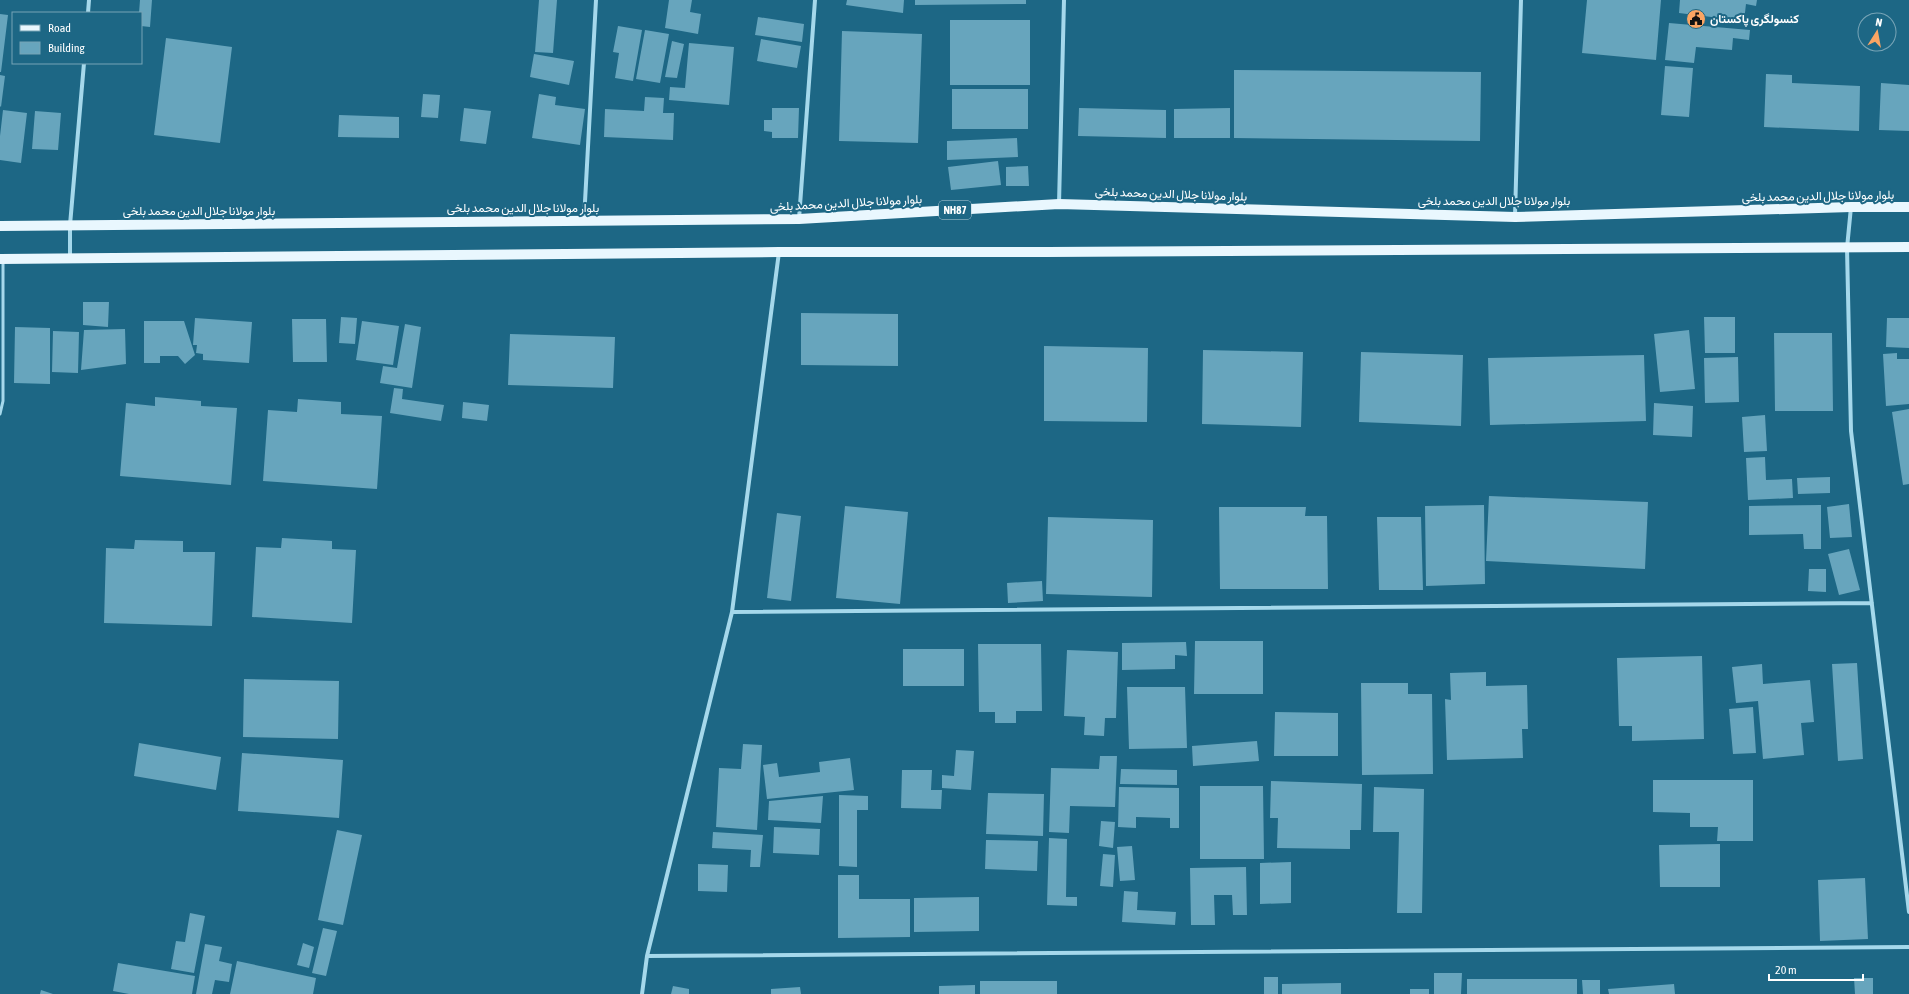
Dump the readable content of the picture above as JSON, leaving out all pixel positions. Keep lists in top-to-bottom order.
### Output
{
  "streets": {
    "main road": ["بلوار مولانا جلال الدین محمد بلخی", "NH87"]
  },
  "places": {
    "public building": ["کنسولگری پاکستان"]
  },
  "legend": ["Road", "Building"],
  "scale_bar": "20 m",
  "north": "top"
}
